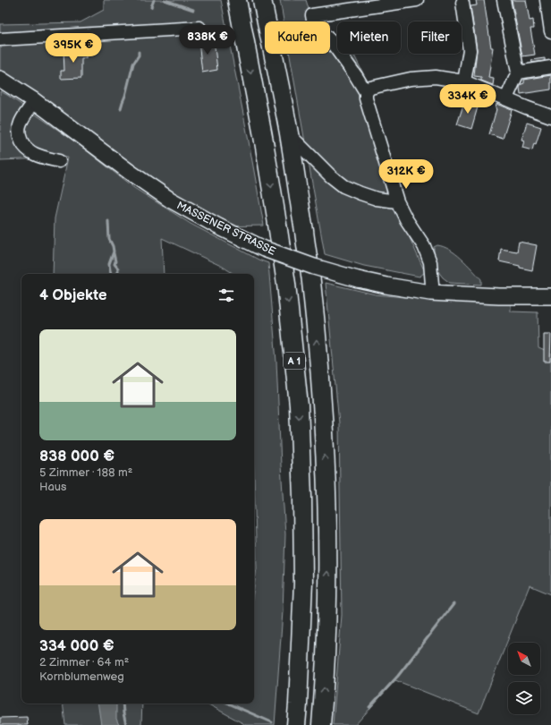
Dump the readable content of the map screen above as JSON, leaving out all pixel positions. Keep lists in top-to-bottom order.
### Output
{
  "streets": {
    "highway": ["A 1"],
    "main road": ["MASSENER STRASSE"]
  },
  "north": "top left",
  "page": {
    "chip": ["Kaufen", "Mieten", "Filter"],
    "price": [
      "838K €",
      "395K €",
      "334K €",
      "312K €"
    ],
    "heading": "4 Objekte",
    "list": [
      {
        "name": "838 000 €",
        "note": "5 Zimmer · 188 m² · Haus"
      },
      {
        "name": "334 000 €",
        "note": "2 Zimmer · 64 m² · Kornblumenweg"
      }
    ]
  }
}
